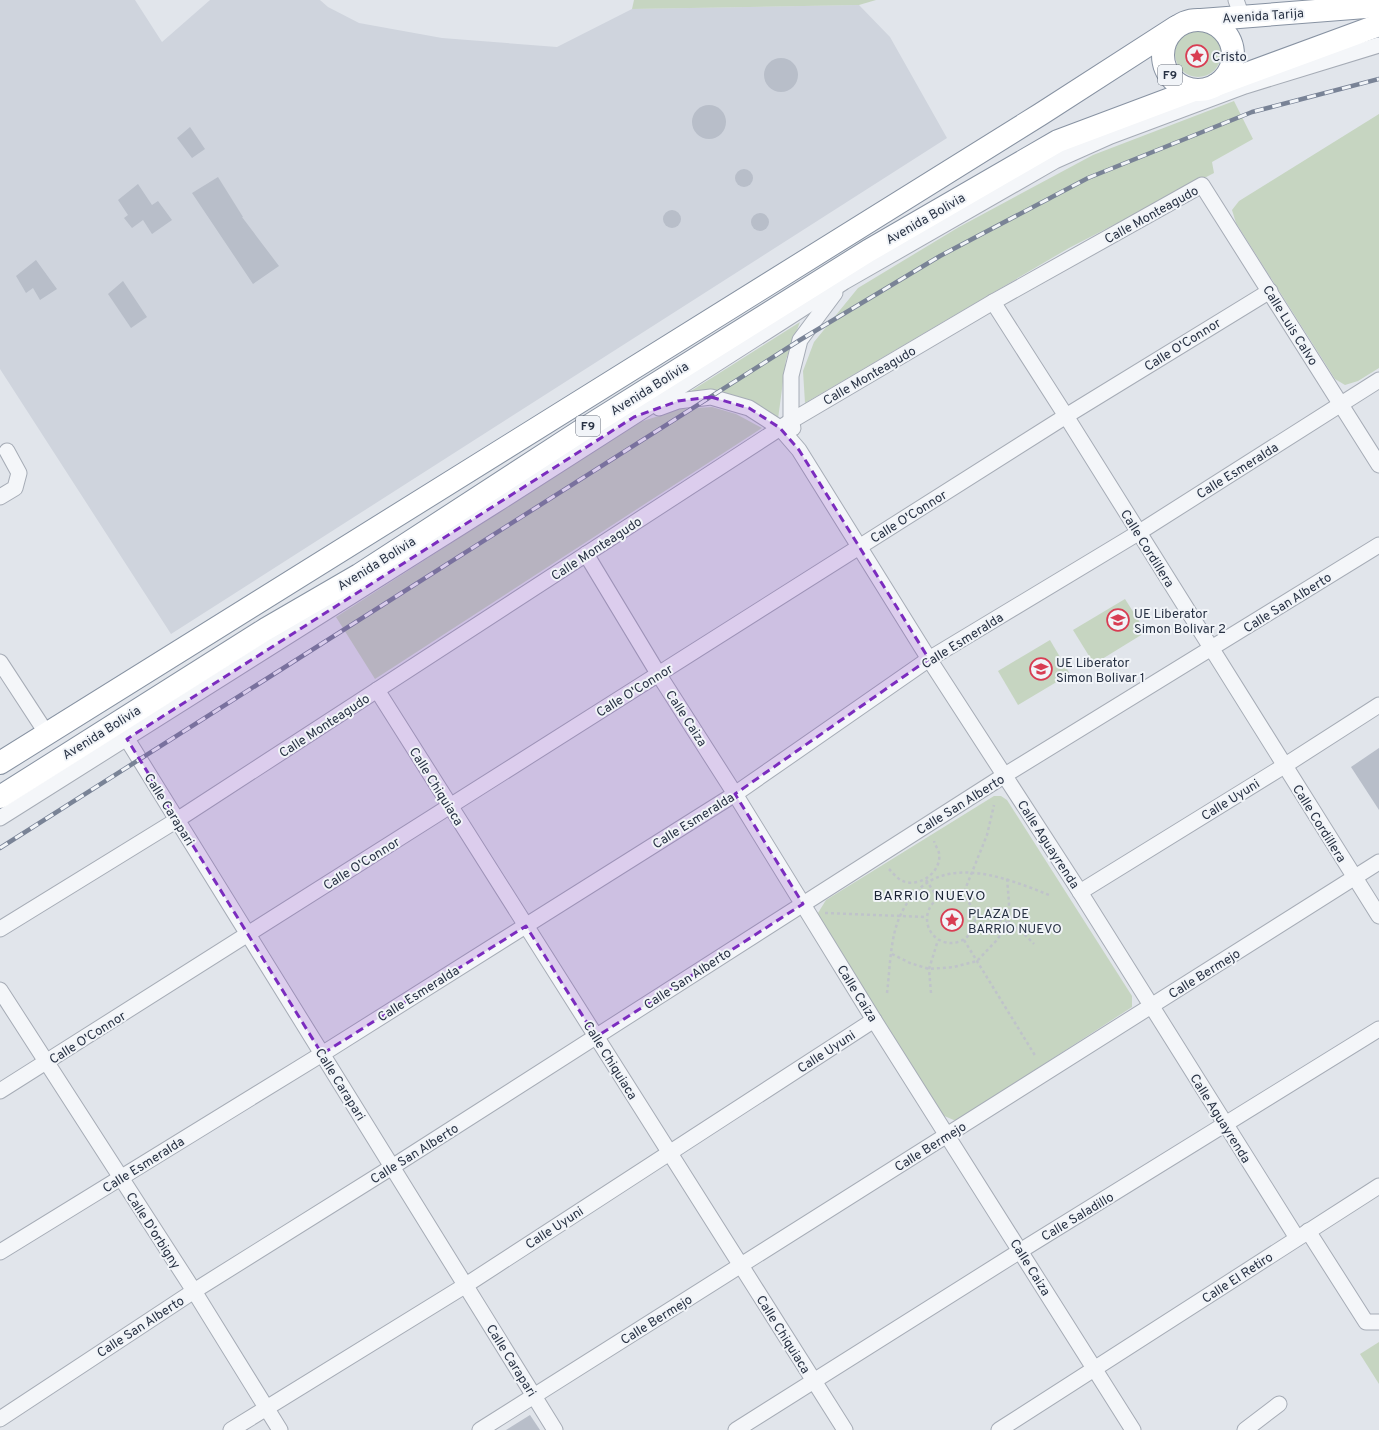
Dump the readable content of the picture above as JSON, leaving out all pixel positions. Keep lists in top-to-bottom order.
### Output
{
  "streets": {
    "highway": ["Avenida Tarija", "F9", "Avenida Bolivia"],
    "street": [
      "Calle Monteagudo",
      "Calle Luis Calvo",
      "Calle O'Connor",
      "Calle Esmeralda",
      "Calle Cordillera",
      "Calle San Alberto",
      "Calle Caiza",
      "Calle Chiquiaca",
      "Calle Uyuni",
      "Calle Carapari",
      "Calle Aguayrenda",
      "Calle Bermejo",
      "Calle Saladillo",
      "Calle D'orbigny",
      "Calle El Retiro"
    ]
  },
  "crossings": [
    ["Avenida Tarija", "F9"],
    ["Avenida Tarija", "Avenida Bolivia"],
    ["F9", "Avenida Bolivia"],
    ["Calle Monteagudo", "Calle Luis Calvo"],
    ["Calle Monteagudo", "Calle Cordillera"],
    ["Calle Monteagudo", "Calle Caiza"],
    ["Calle Monteagudo", "Calle Chiquiaca"],
    ["Calle Monteagudo", "Calle Carapari"],
    ["Calle Monteagudo", "Calle Aguayrenda"],
    ["Calle Luis Calvo", "Calle O'Connor"],
    ["Calle Luis Calvo", "Calle Esmeralda"],
    ["Calle O'Connor", "Calle Cordillera"],
    ["Calle O'Connor", "Calle Caiza"],
    ["Calle O'Connor", "Calle Chiquiaca"],
    ["Calle O'Connor", "Calle Carapari"],
    ["Calle O'Connor", "Calle Aguayrenda"],
    ["Calle O'Connor", "Calle D'orbigny"],
    ["Calle Esmeralda", "Calle Cordillera"],
    ["Calle Esmeralda", "Calle Caiza"],
    ["Calle Esmeralda", "Calle Chiquiaca"],
    ["Calle Esmeralda", "Calle Carapari"],
    ["Calle Esmeralda", "Calle Aguayrenda"],
    ["Calle Esmeralda", "Calle D'orbigny"],
    ["Calle Cordillera", "Calle San Alberto"],
    ["Calle Cordillera", "Calle Uyuni"],
    ["Calle Cordillera", "Calle Bermejo"],
    ["Calle San Alberto", "Calle Caiza"],
    ["Calle San Alberto", "Calle Chiquiaca"],
    ["Calle San Alberto", "Calle Carapari"],
    ["Calle San Alberto", "Calle Aguayrenda"],
    ["Calle San Alberto", "Calle D'orbigny"],
    ["Calle Caiza", "Calle Uyuni"],
    ["Calle Caiza", "Calle Bermejo"],
    ["Calle Caiza", "Calle Saladillo"],
    ["Calle Caiza", "Calle El Retiro"],
    ["Calle Chiquiaca", "Calle Uyuni"],
    ["Calle Chiquiaca", "Calle Bermejo"],
    ["Calle Chiquiaca", "Calle Saladillo"],
    ["Calle Uyuni", "Calle Carapari"],
    ["Calle Uyuni", "Calle Aguayrenda"],
    ["Calle Uyuni", "Calle D'orbigny"],
    ["Calle Carapari", "Calle Bermejo"],
    ["Calle Aguayrenda", "Calle Bermejo"],
    ["Calle Aguayrenda", "Calle Saladillo"],
    ["Calle Aguayrenda", "Calle El Retiro"]
  ],
  "districts": ["BARRIO NUEVO"],
  "places": {
    "place": ["Cristo", "PLAZA DE BARRIO NUEVO"],
    "school or university": ["UE Liberator Simon Bolivar 2", "UE Liberator Simon Bolivar 1"]
  }
}
